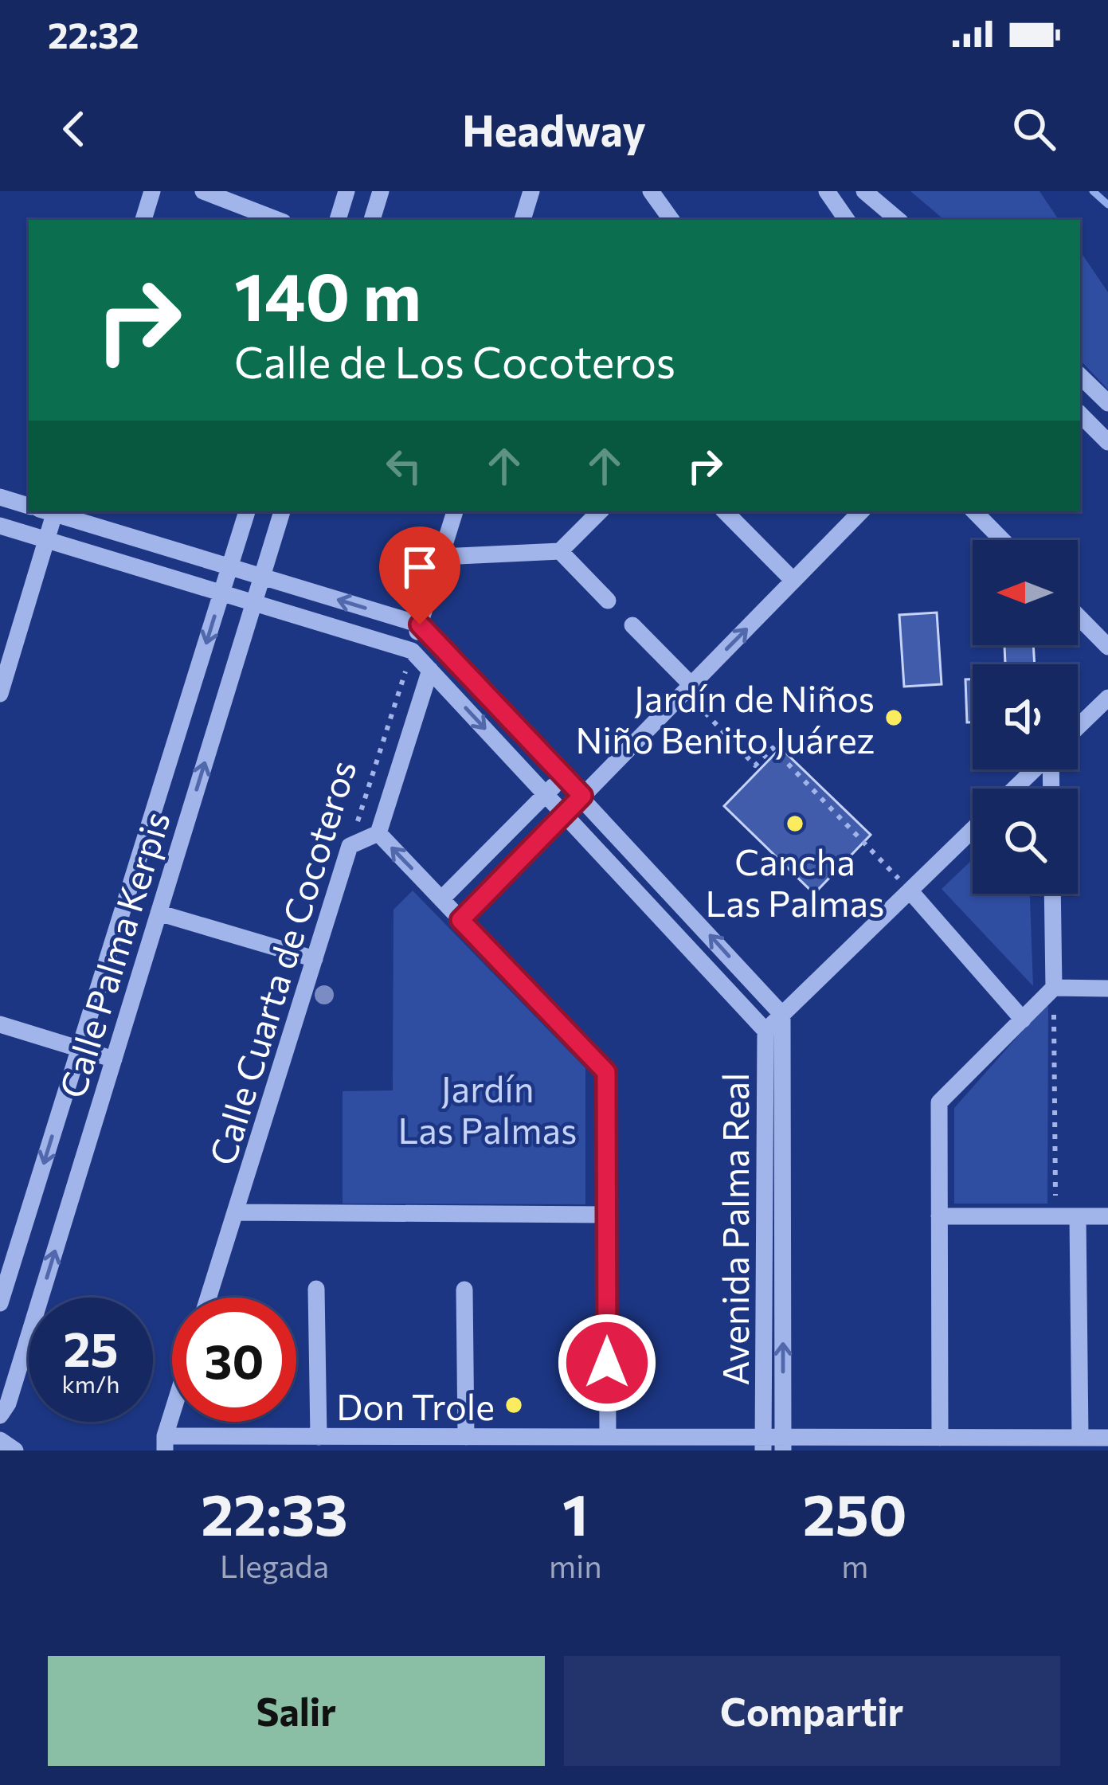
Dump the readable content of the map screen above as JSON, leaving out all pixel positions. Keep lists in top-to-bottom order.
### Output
{
  "streets": {
    "street": ["Calle Palma Kerpis", "Calle Cuarta de Cocoteros", "Avenida Palma Real"]
  },
  "parks": ["Jardín Las Palmas"],
  "places": ["Jardín de Niños Niño Benito Juárez", "Cancha Las Palmas", "Don Trole"],
  "north": "left",
  "page": {
    "status": "22:32",
    "header": "Headway",
    "turn": ["140 m", "Calle de Los Cocoteros"],
    "speed": "25 km/h",
    "limit": "30",
    "eta": [
      "22:33",
      "Llegada",
      "1",
      "min",
      "250",
      "m"
    ],
    "buttons": ["Salir", "Compartir"]
  }
}
